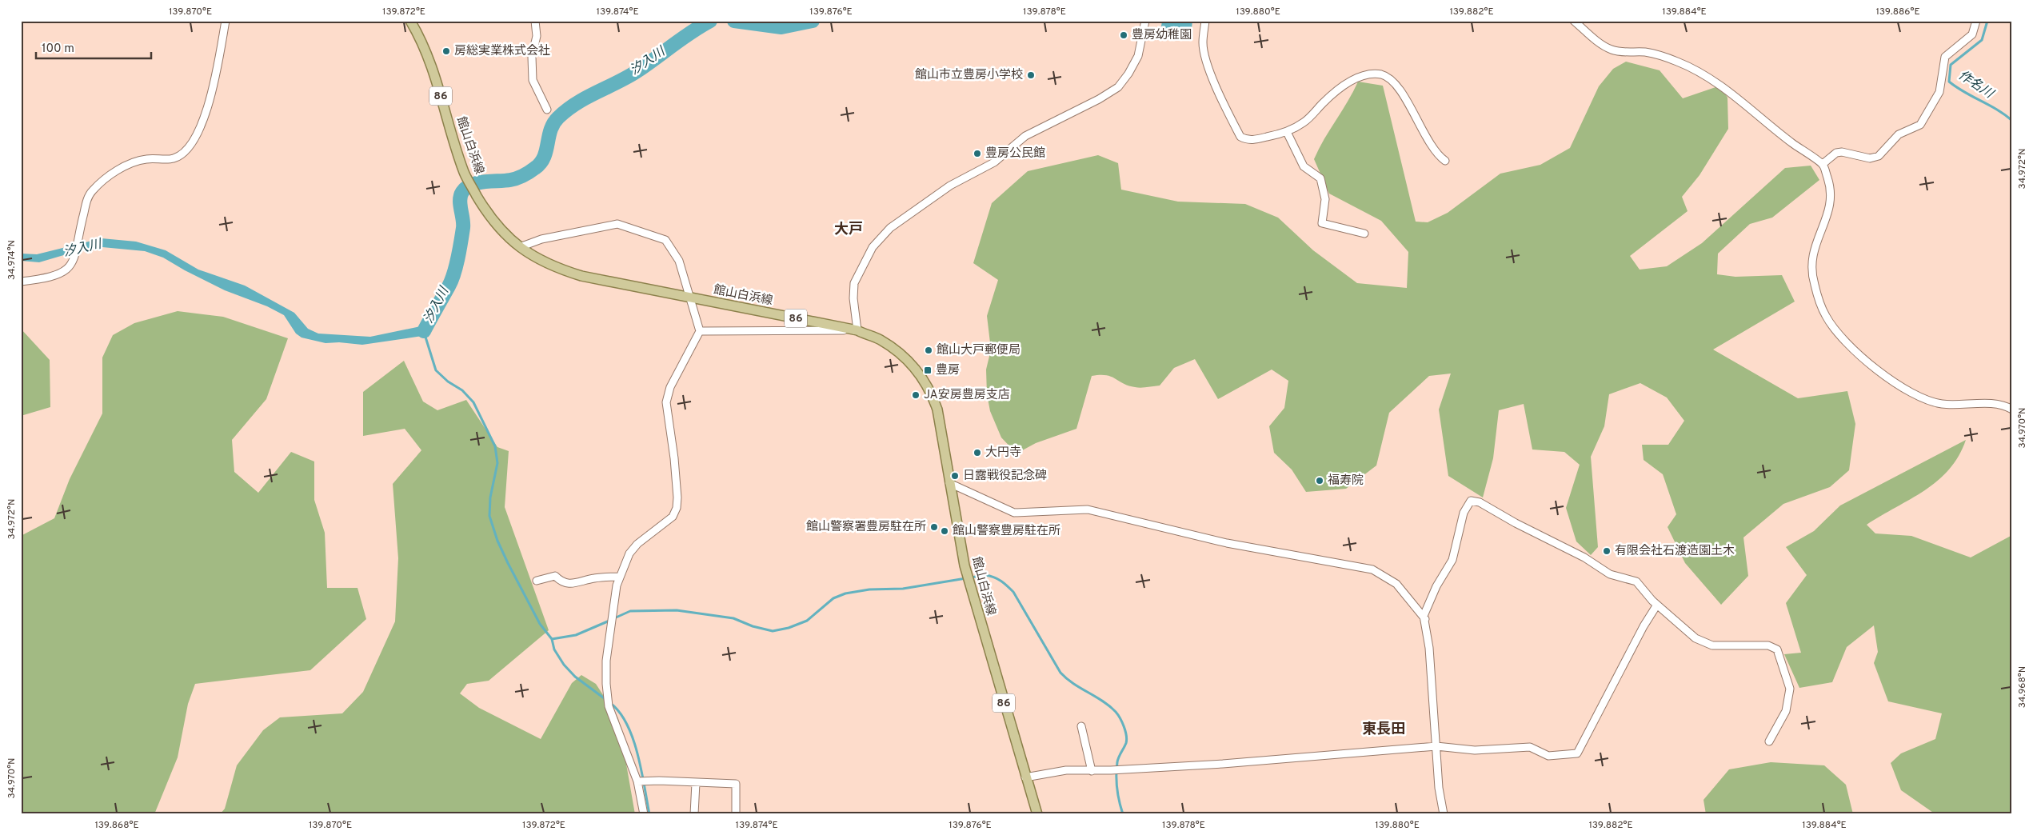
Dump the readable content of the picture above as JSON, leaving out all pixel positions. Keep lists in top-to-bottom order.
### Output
{
  "streets": {
    "main road": ["86", "館山白浜線"]
  },
  "districts": ["大戸", "東長田"],
  "water": ["汐入川", "作名川"],
  "places": {
    "other": [
      "豊房幼稚園",
      "房総実業株式会社",
      "館山市立豊房小学校",
      "豊房公民館",
      "館山大戸郵便局",
      "JA安房豊房支店",
      "大円寺",
      "日露戦役記念碑",
      "福寿院",
      "館山警察署豊房駐在所",
      "館山警察豊房駐在所",
      "有限会社石渡造園土木"
    ],
    "transit": ["豊房"]
  },
  "scale_bar": "100 m",
  "coordinates": [
    "139.870°E",
    "139.872°E",
    "139.874°E",
    "139.876°E",
    "139.878°E",
    "139.880°E",
    "139.882°E",
    "139.884°E",
    "139.886°E",
    "34.972°N",
    "34.974°N",
    "34.970°N",
    "34.968°N",
    "139.868°E"
  ]
}
